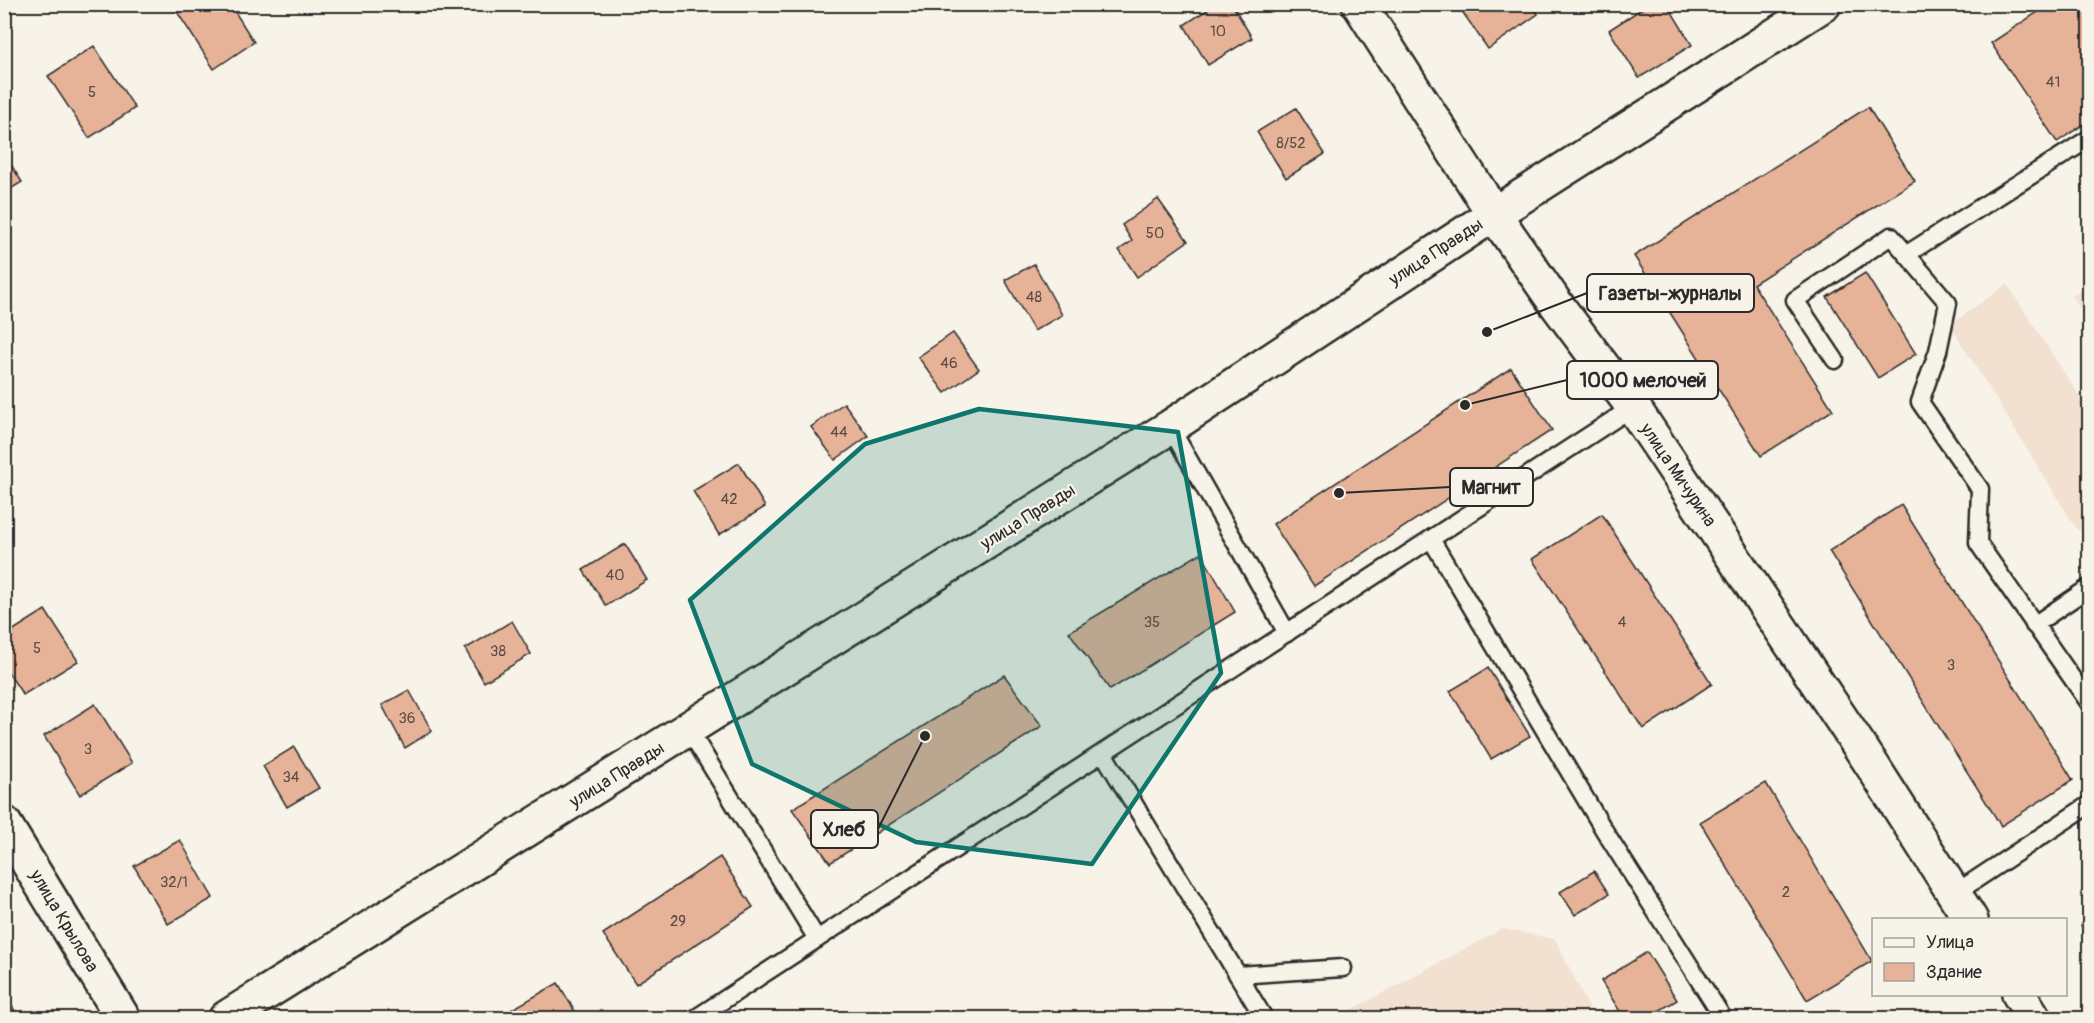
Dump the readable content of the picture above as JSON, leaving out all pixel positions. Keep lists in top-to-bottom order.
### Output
{
  "streets": {
    "street": ["улица Правды", "улица Мичурина", "улица Крылова"]
  },
  "crossings": [
    ["улица Правды", "улица Мичурина"]
  ],
  "places": [
    "Газеты-журналы",
    "1000 мелочей",
    "Магнит",
    "Хлеб"
  ],
  "house_numbers": [
    "10",
    "41",
    "5",
    "8/52",
    "50",
    "48",
    "46",
    "44",
    "42",
    "40",
    "35",
    "4",
    "5",
    "38",
    "3",
    "36",
    "3",
    "34",
    "32/1",
    "2",
    "29"
  ],
  "legend": ["Улица", "Здание"]
}
